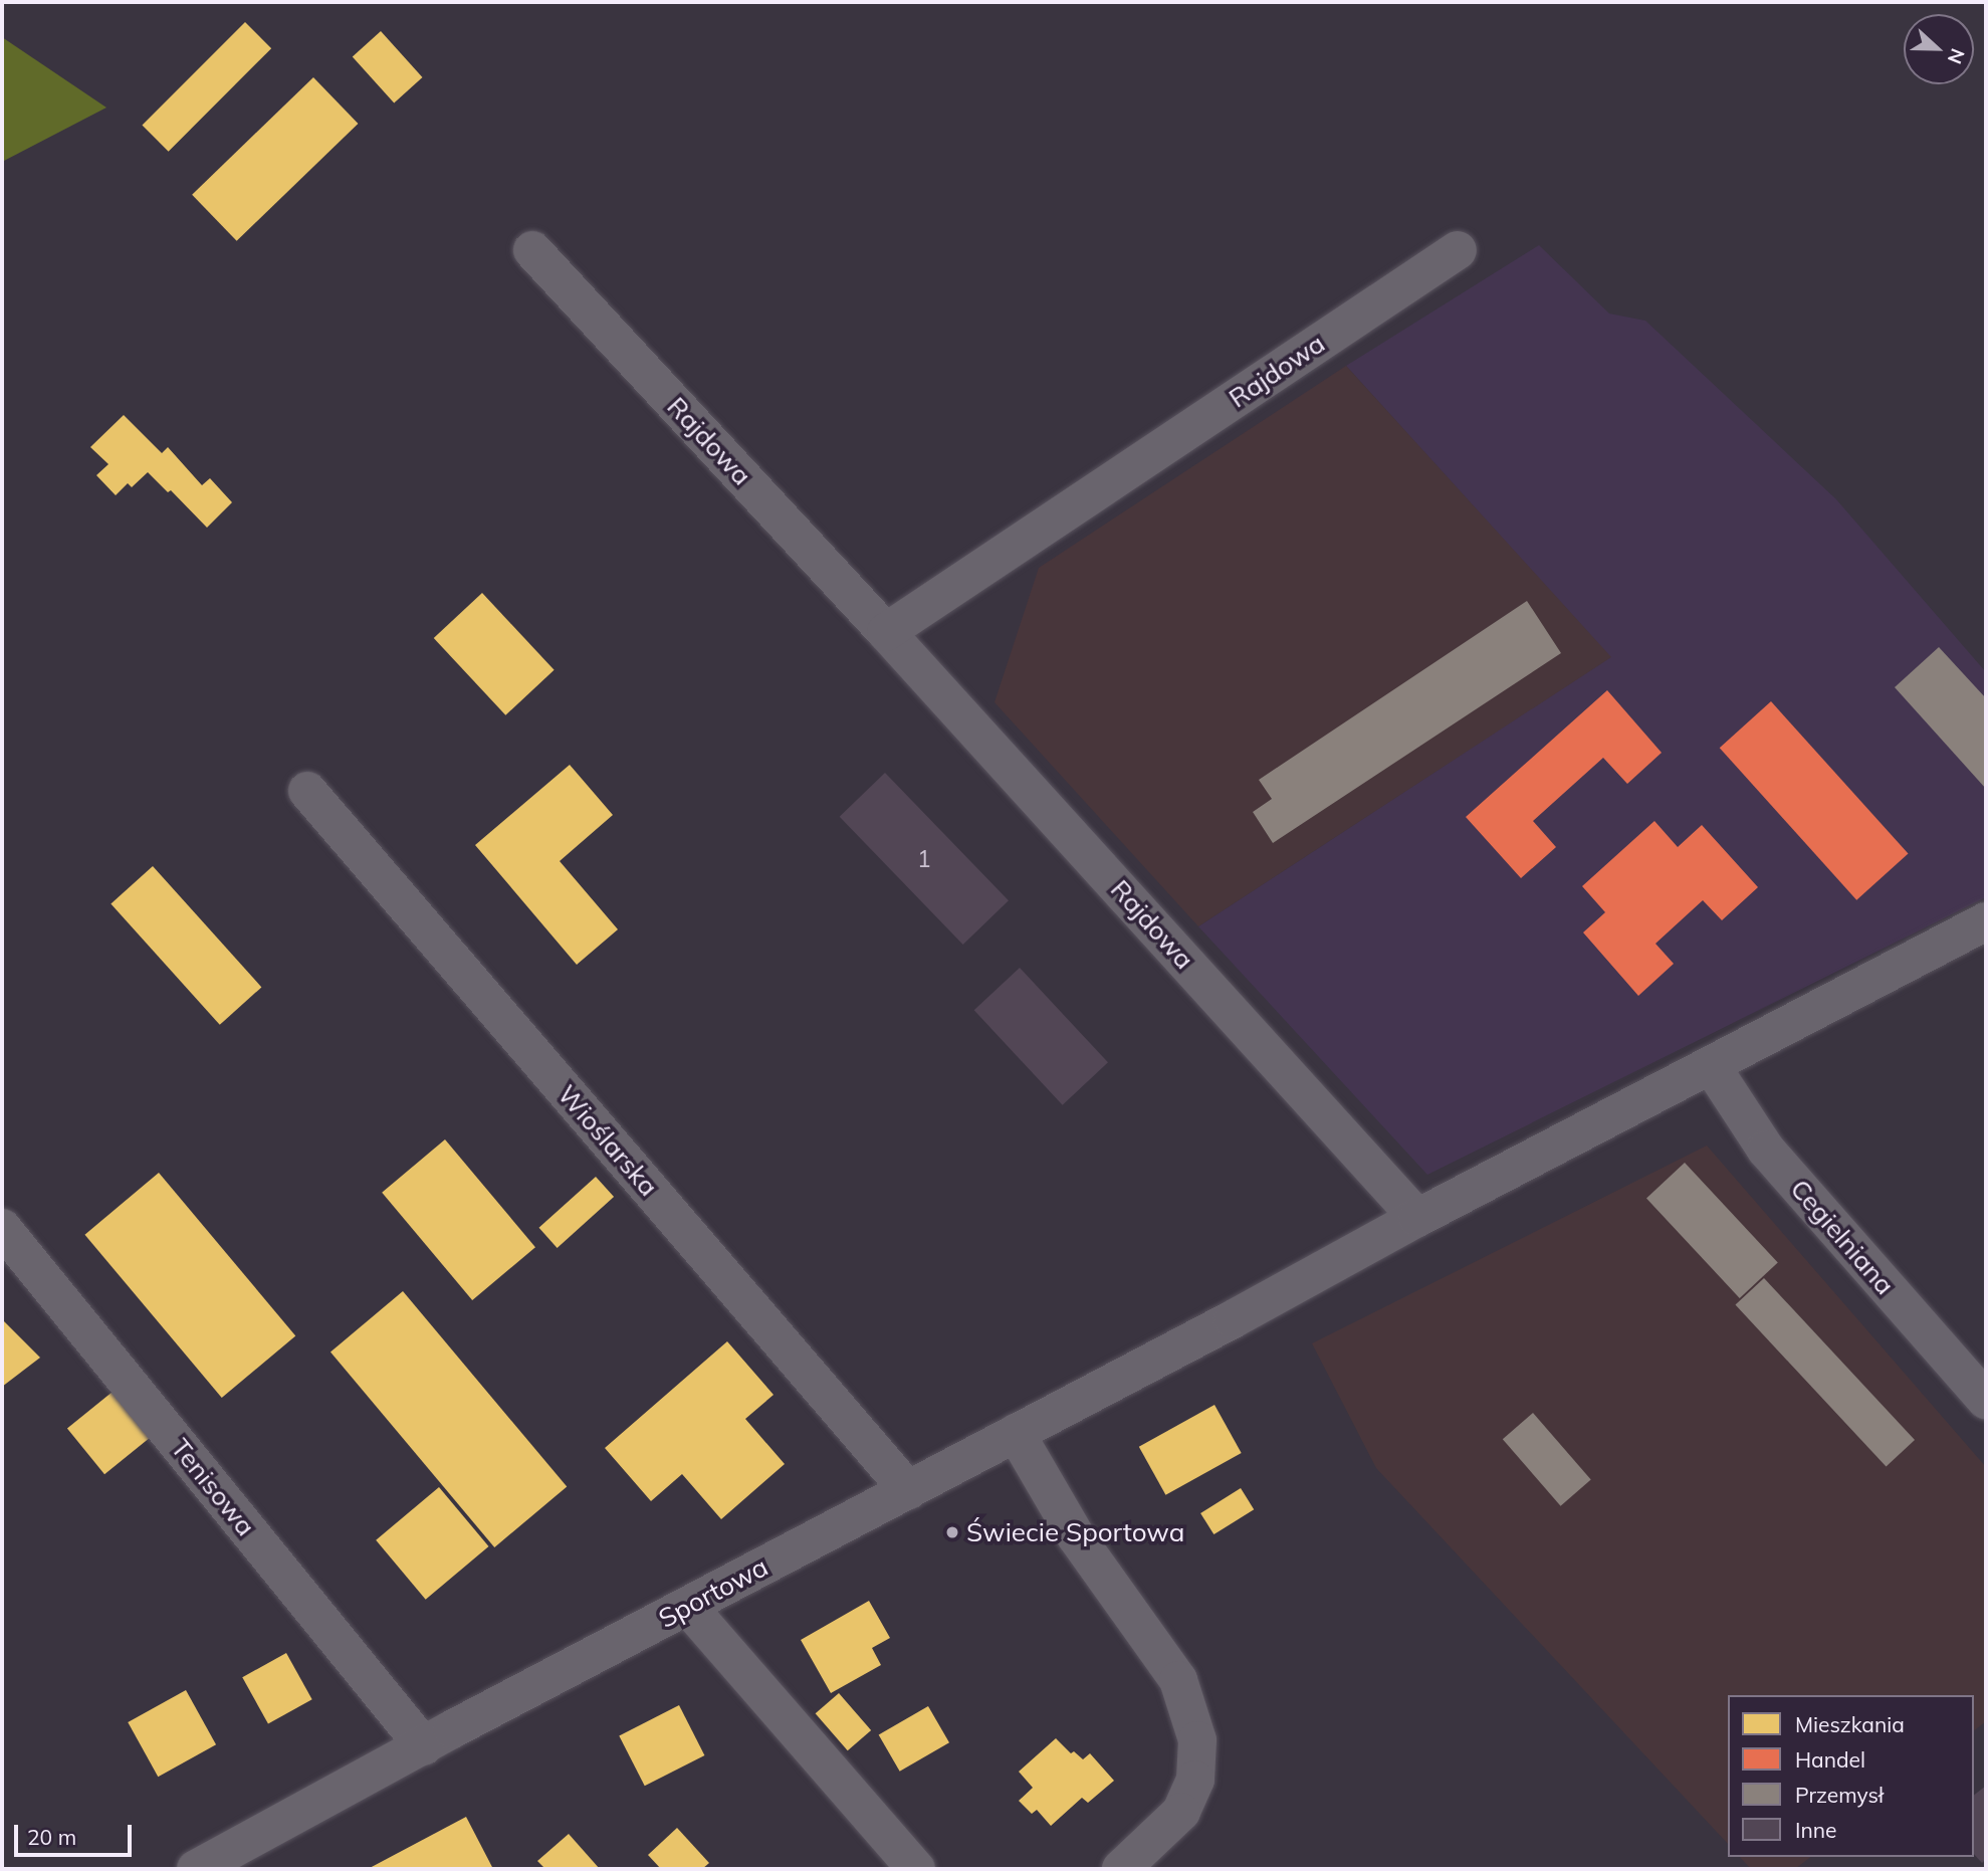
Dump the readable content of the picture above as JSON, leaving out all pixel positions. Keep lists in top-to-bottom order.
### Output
{
  "streets": {
    "street": [
      "Rajdowa",
      "Wioślarska",
      "Cegielniana",
      "Tenisowa",
      "Sportowa"
    ]
  },
  "crossings": [
    ["Rajdowa", "Sportowa"],
    ["Wioślarska", "Sportowa"],
    ["Cegielniana", "Sportowa"],
    ["Tenisowa", "Sportowa"]
  ],
  "places": ["Świecie Sportowa"],
  "house_numbers": ["1"],
  "legend": [
    "Mieszkania",
    "Handel",
    "Przemysł",
    "Inne"
  ],
  "scale_bar": "20 m",
  "north": "right"
}
